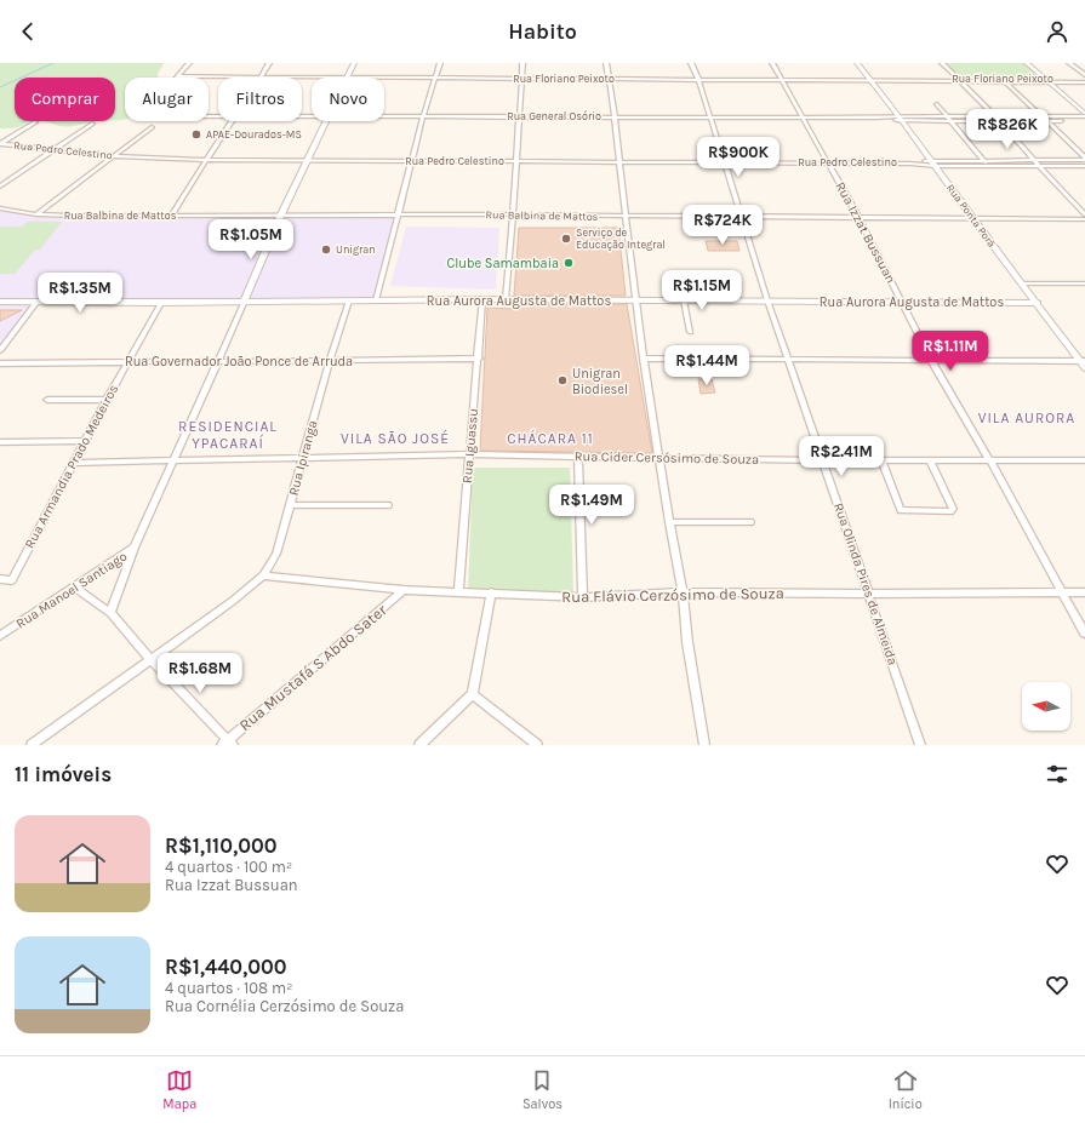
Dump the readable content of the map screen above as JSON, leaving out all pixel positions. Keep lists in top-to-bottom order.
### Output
{
  "streets": {
    "street": [
      "Rua Floriano Peixoto",
      "Rua General Osório",
      "Rua Pedro Celestino",
      "Rua Balbina de Mattos",
      "Rua Ponta Porã",
      "Rua Izzat Bussuan",
      "Rua Aurora Augusta de Mattos",
      "Rua Governador João Ponce de Arruda",
      "Rua Iguassu",
      "Rua Ipiranga",
      "Rua Cider Cersósimo de Souza",
      "Rua Armandia Prado Medeiros",
      "Rua Olinda Pires de Almeida",
      "Rua Manoel Santiago",
      "Rua Flávio Cerzósimo de Souza",
      "Rua Mustafá S Abdo Sater"
    ]
  },
  "crossings": [
    ["Rua Floriano Peixoto", "Rua General Osório"],
    ["Rua Floriano Peixoto", "Rua Ponta Porã"],
    ["Rua Floriano Peixoto", "Rua Izzat Bussuan"],
    ["Rua Floriano Peixoto", "Rua Olinda Pires de Almeida"],
    ["Rua Floriano Peixoto", "Rua Manoel Santiago"],
    ["Rua General Osório", "Rua Ponta Porã"],
    ["Rua General Osório", "Rua Izzat Bussuan"],
    ["Rua General Osório", "Rua Olinda Pires de Almeida"],
    ["Rua Pedro Celestino", "Rua Ponta Porã"],
    ["Rua Pedro Celestino", "Rua Izzat Bussuan"],
    ["Rua Pedro Celestino", "Rua Olinda Pires de Almeida"],
    ["Rua Pedro Celestino", "Rua Manoel Santiago"],
    ["Rua Balbina de Mattos", "Rua Ponta Porã"],
    ["Rua Balbina de Mattos", "Rua Izzat Bussuan"],
    ["Rua Balbina de Mattos", "Rua Olinda Pires de Almeida"],
    ["Rua Balbina de Mattos", "Rua Manoel Santiago"],
    ["Rua Ponta Porã", "Rua Aurora Augusta de Mattos"],
    ["Rua Izzat Bussuan", "Rua Aurora Augusta de Mattos"],
    ["Rua Izzat Bussuan", "Rua Cider Cersósimo de Souza"],
    ["Rua Izzat Bussuan", "Rua Flávio Cerzósimo de Souza"],
    ["Rua Aurora Augusta de Mattos", "Rua Iguassu"],
    ["Rua Aurora Augusta de Mattos", "Rua Ipiranga"],
    ["Rua Aurora Augusta de Mattos", "Rua Armandia Prado Medeiros"],
    ["Rua Aurora Augusta de Mattos", "Rua Olinda Pires de Almeida"],
    ["Rua Aurora Augusta de Mattos", "Rua Manoel Santiago"],
    ["Rua Governador João Ponce de Arruda", "Rua Iguassu"],
    ["Rua Governador João Ponce de Arruda", "Rua Ipiranga"],
    ["Rua Governador João Ponce de Arruda", "Rua Armandia Prado Medeiros"],
    ["Rua Governador João Ponce de Arruda", "Rua Manoel Santiago"],
    ["Rua Iguassu", "Rua Cider Cersósimo de Souza"],
    ["Rua Iguassu", "Rua Flávio Cerzósimo de Souza"],
    ["Rua Ipiranga", "Rua Cider Cersósimo de Souza"],
    ["Rua Ipiranga", "Rua Flávio Cerzósimo de Souza"],
    ["Rua Cider Cersósimo de Souza", "Rua Armandia Prado Medeiros"],
    ["Rua Cider Cersósimo de Souza", "Rua Olinda Pires de Almeida"],
    ["Rua Cider Cersósimo de Souza", "Rua Manoel Santiago"],
    ["Rua Olinda Pires de Almeida", "Rua Flávio Cerzósimo de Souza"],
    ["Rua Flávio Cerzósimo de Souza", "Rua Mustafá S Abdo Sater"]
  ],
  "districts": [
    "VILA AURORA",
    "RESIDENCIAL YPACARAÍ",
    "VILA SÃO JOSÉ",
    "CHÁCARA 11"
  ],
  "places": [
    "APAE-Dourados-MS",
    "Serviço de Educação Integral",
    "Unigran",
    "Clube Samambaia",
    "Unigran Biodiesel"
  ],
  "north": "left",
  "page": {
    "header": "Habito",
    "chip": [
      "Comprar",
      "Alugar",
      "Filtros",
      "Novo"
    ],
    "price": [
      "R$826K",
      "R$900K",
      "R$724K",
      "R$1.05M",
      "R$1.15M",
      "R$1.35M",
      "R$1.11M",
      "R$1.44M",
      "R$2.41M",
      "R$1.49M",
      "R$1.68M"
    ],
    "heading": "11 imóveis",
    "list": [
      {
        "name": "R$1,110,000",
        "note": "4 quartos · 100 m² · Rua Izzat Bussuan"
      },
      {
        "name": "R$1,440,000",
        "note": "4 quartos · 108 m² · Rua Cornélia Cerzósimo de Souza"
      }
    ],
    "tabs": ["Mapa", "Salvos", "Início"]
  }
}
